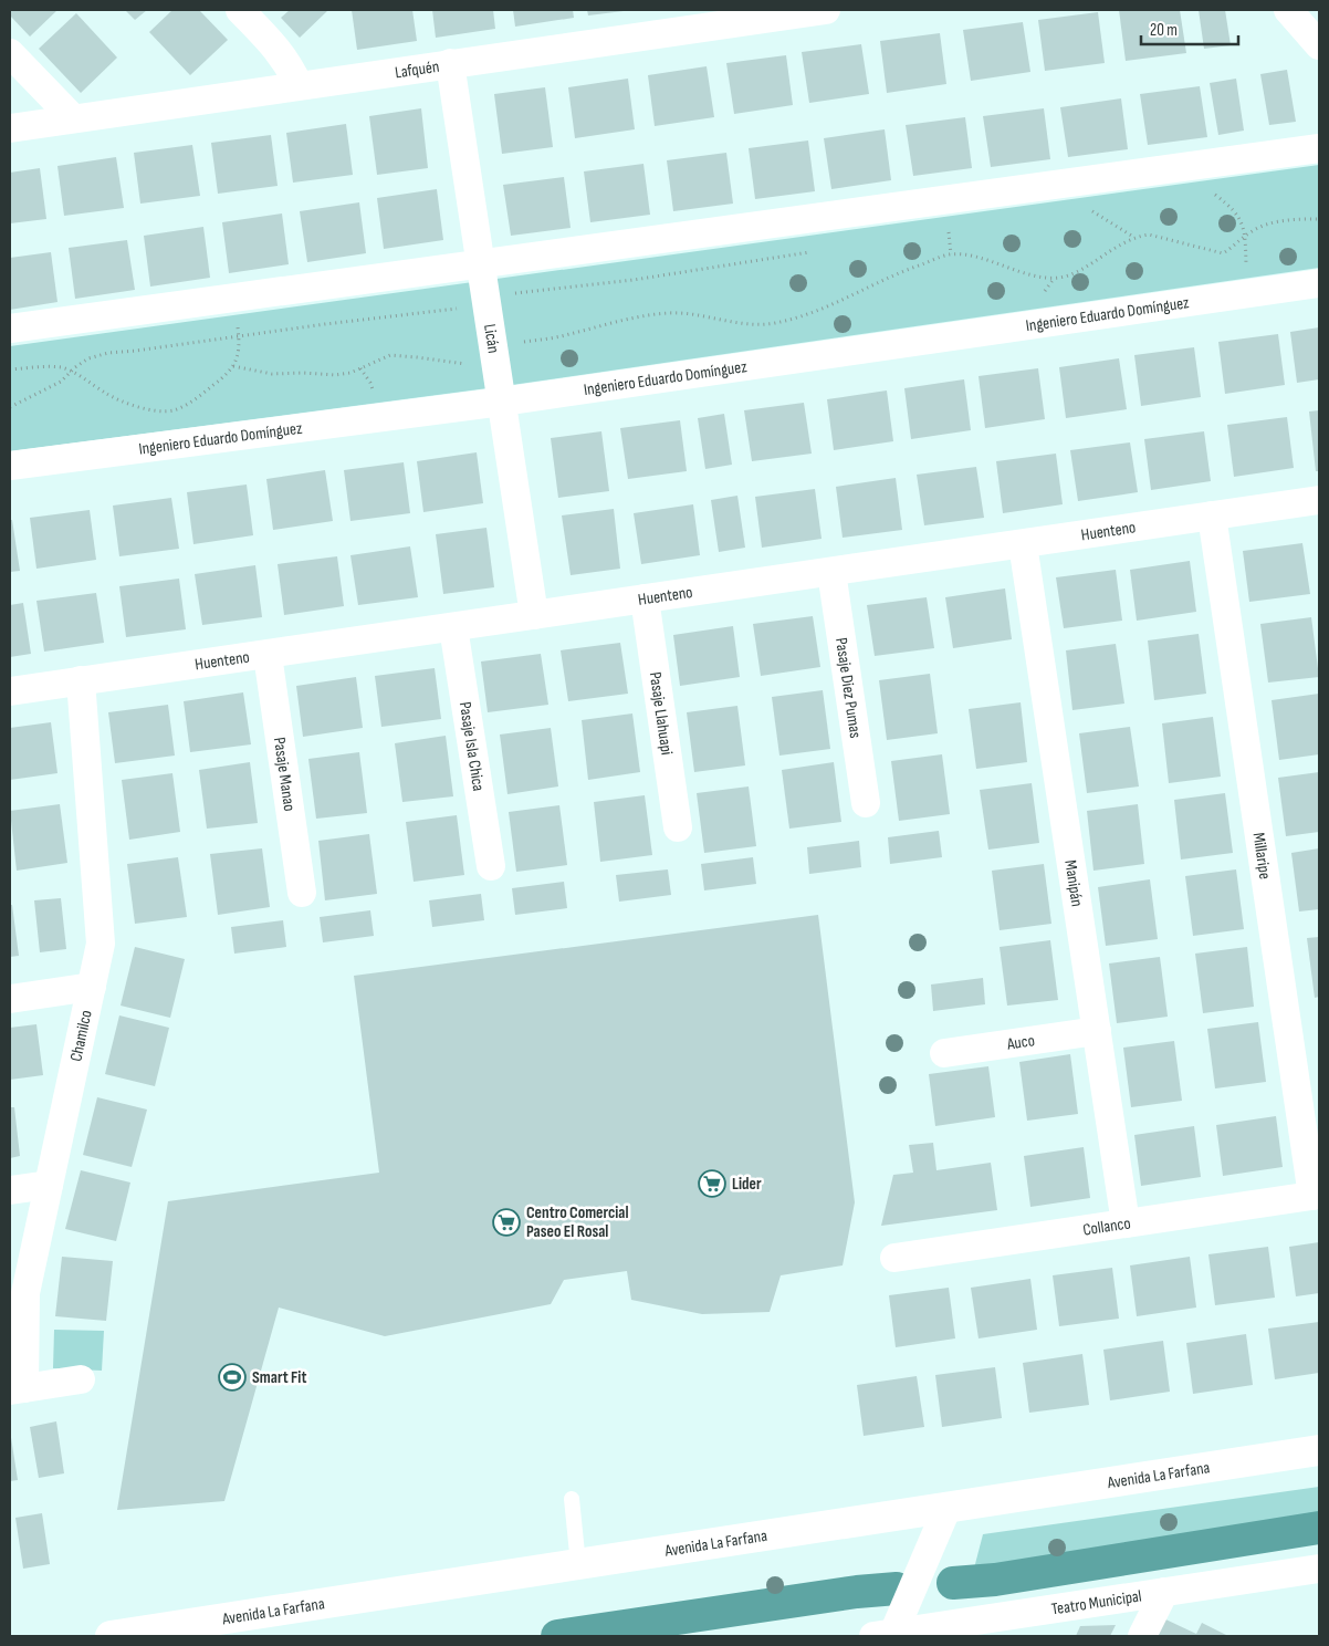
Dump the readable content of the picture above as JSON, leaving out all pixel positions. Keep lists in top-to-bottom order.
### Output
{
  "streets": {
    "street": [
      "Lafquén",
      "Ingeniero Eduardo Domínguez",
      "Licán",
      "Huenteno",
      "Pasaje Diez Pumas",
      "Pasaje Llahuapi",
      "Pasaje Isla Chica",
      "Pasaje Manao",
      "Millaripe",
      "Manipán",
      "Chamilco",
      "Auco",
      "Collanco",
      "Avenida La Farfana",
      "Teatro Municipal"
    ]
  },
  "crossings": [
    ["Lafquén", "Licán"],
    ["Ingeniero Eduardo Domínguez", "Licán"],
    ["Licán", "Huenteno"],
    ["Huenteno", "Pasaje Diez Pumas"],
    ["Huenteno", "Pasaje Llahuapi"],
    ["Huenteno", "Pasaje Isla Chica"],
    ["Huenteno", "Pasaje Manao"],
    ["Huenteno", "Millaripe"],
    ["Huenteno", "Manipán"],
    ["Huenteno", "Chamilco"],
    ["Millaripe", "Collanco"],
    ["Manipán", "Auco"],
    ["Manipán", "Collanco"]
  ],
  "places": {
    "supermarket": ["Lider", "Centro Comercial Paseo El Rosal"],
    "sports": ["Smart Fit"]
  },
  "scale_bar": "20 m"
}
